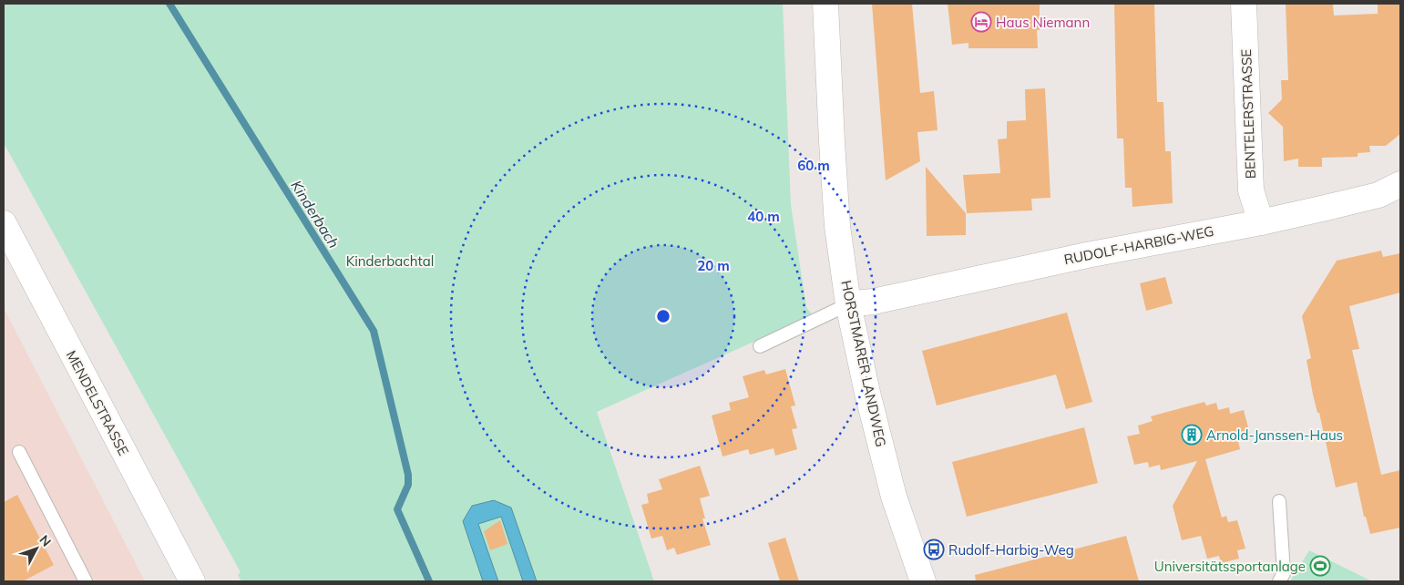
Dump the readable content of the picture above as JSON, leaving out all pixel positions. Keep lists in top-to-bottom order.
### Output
{
  "streets": {
    "street": [
      "BENTELERSTRASSE",
      "RUDOLF-HARBIG-WEG",
      "HORSTMARER LANDWEG",
      "MENDELSTRASSE"
    ]
  },
  "crossings": [
    ["BENTELERSTRASSE", "RUDOLF-HARBIG-WEG"],
    ["RUDOLF-HARBIG-WEG", "HORSTMARER LANDWEG"]
  ],
  "water": ["Kinderbach"],
  "parks": ["Kinderbachtal"],
  "places": {
    "hotel": ["Haus Niemann"],
    "building": ["Arnold-Janssen-Haus"],
    "bus stop": ["Rudolf-Harbig-Weg"],
    "sports": ["Universitätssportanlage"]
  },
  "north": "top right",
  "rings": ["60 m", "40 m", "20 m"]
}
